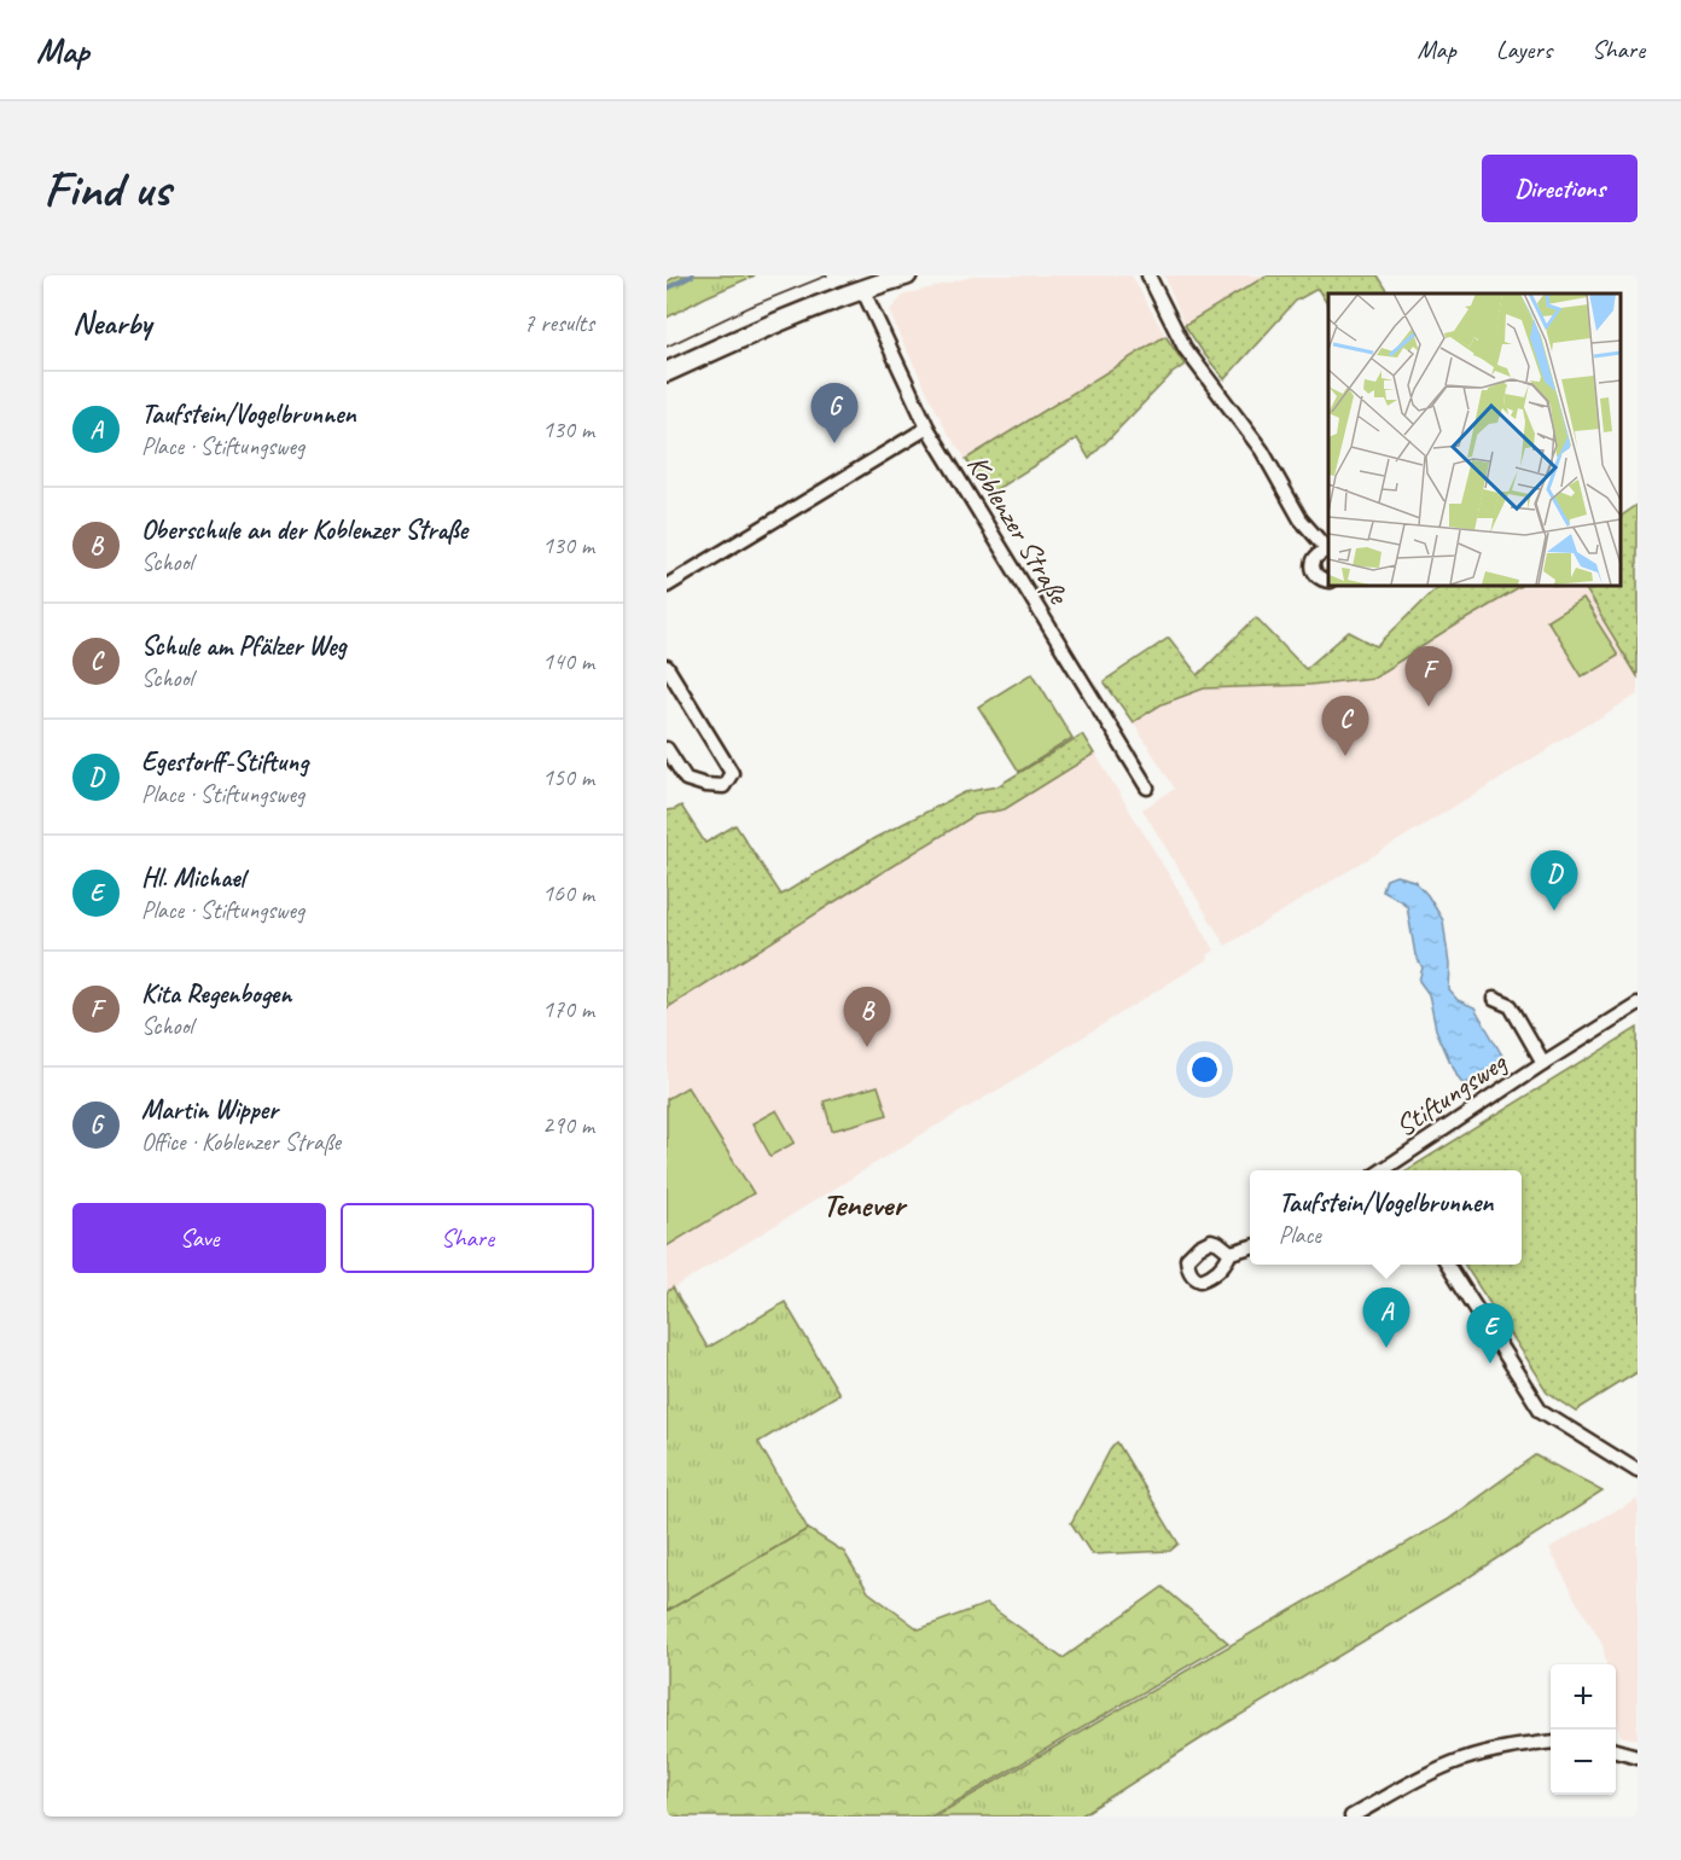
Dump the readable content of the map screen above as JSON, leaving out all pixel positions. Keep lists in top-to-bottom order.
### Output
{
  "streets": {
    "street": ["Koblenzer Straße", "Stiftungsweg"]
  },
  "districts": ["Tenever"],
  "page": {
    "header": "Map",
    "nav": ["Map", "Layers", "Share"],
    "buttons": [
      "Directions",
      ["Save", "Share"]
    ],
    "title": "Find us",
    "heading": ["Nearby", "7 results"],
    "list": [
      {
        "mark": "A",
        "name": "Taufstein/Vogelbrunnen",
        "note": "Place · Stiftungsweg",
        "value": "130 m"
      },
      {
        "mark": "B",
        "name": "Oberschule an der Koblenzer Straße",
        "note": "School",
        "value": "130 m"
      },
      {
        "mark": "C",
        "name": "Schule am Pfälzer Weg",
        "note": "School",
        "value": "140 m"
      },
      {
        "mark": "D",
        "name": "Egestorff-Stiftung",
        "note": "Place · Stiftungsweg",
        "value": "150 m"
      },
      {
        "mark": "E",
        "name": "Hl. Michael",
        "note": "Place · Stiftungsweg",
        "value": "160 m"
      },
      {
        "mark": "F",
        "name": "Kita Regenbogen",
        "note": "School",
        "value": "170 m"
      },
      {
        "mark": "G",
        "name": "Martin Wipper",
        "note": "Office · Koblenzer Straße",
        "value": "290 m"
      }
    ],
    "pins": [
      "G",
      "F",
      "C",
      "D",
      "B",
      "A",
      "E"
    ],
    "popup": ["Taufstein/Vogelbrunnen", "Place"],
    "map_buttons": ["+", "−"]
  }
}
